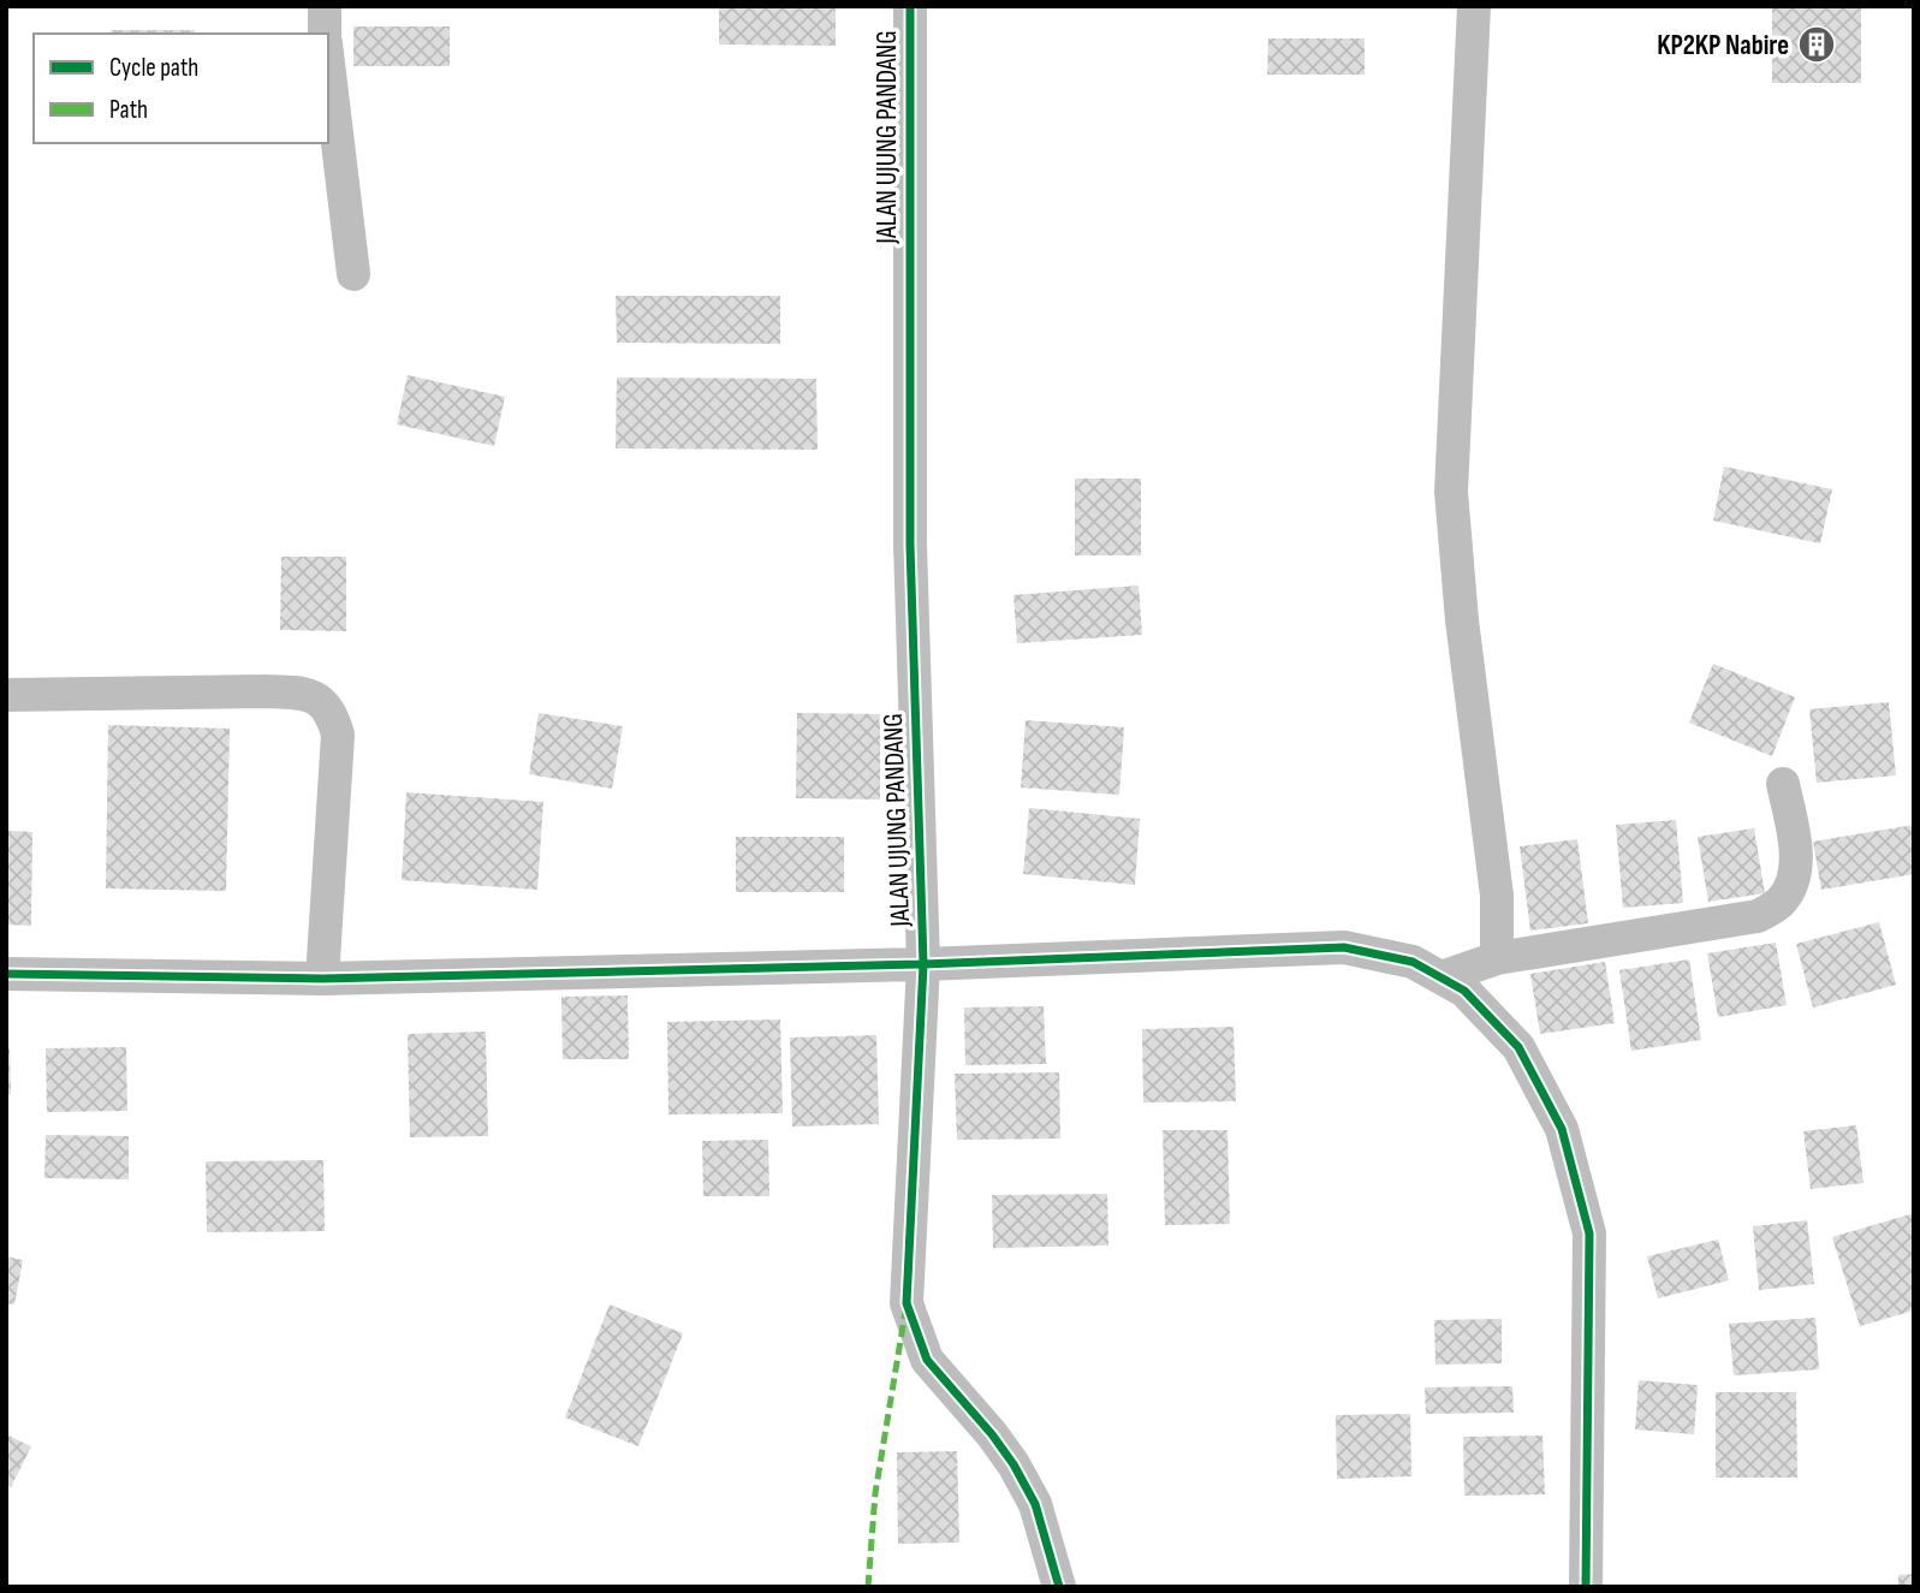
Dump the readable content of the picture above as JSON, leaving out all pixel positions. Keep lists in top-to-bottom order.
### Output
{
  "streets": {
    "street": ["JALAN UJUNG PANDANG"]
  },
  "places": {
    "building": ["KP2KP Nabire"]
  },
  "legend": ["Cycle path", "Path"]
}
